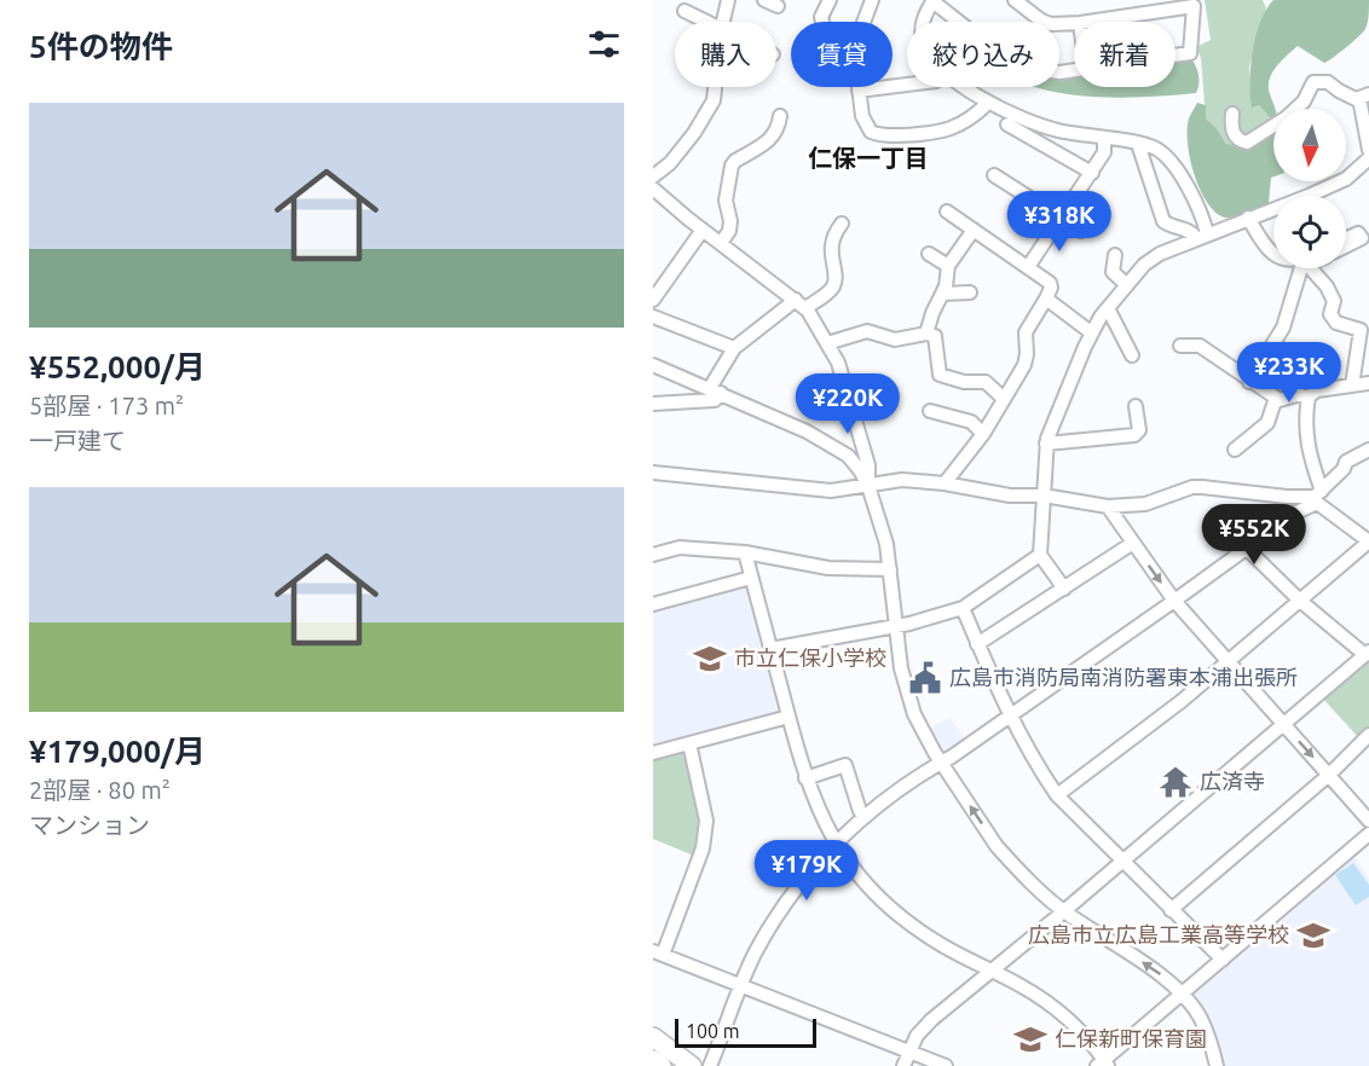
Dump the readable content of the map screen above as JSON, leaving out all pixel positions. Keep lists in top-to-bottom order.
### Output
{
  "districts": ["仁保一丁目"],
  "places": {
    "school or university": ["市立仁保小学校", "広島市立広島工業高等学校", "仁保新町保育園"],
    "public building": ["広島市消防局南消防署東本浦出張所"],
    "temple": ["広済寺"]
  },
  "scale_bar": "100 m",
  "north": "bottom",
  "page": {
    "heading": "5件の物件",
    "chip": [
      "購入",
      "賃貸",
      "絞り込み",
      "新着"
    ],
    "list": [
      {
        "name": "¥552,000/月",
        "note": "5部屋 · 173 m² · 一戸建て"
      },
      {
        "name": "¥179,000/月",
        "note": "2部屋 · 80 m² · マンション"
      }
    ],
    "price": [
      "¥318K",
      "¥233K",
      "¥220K",
      "¥552K",
      "¥179K"
    ],
    "scale": "100 m"
  }
}
